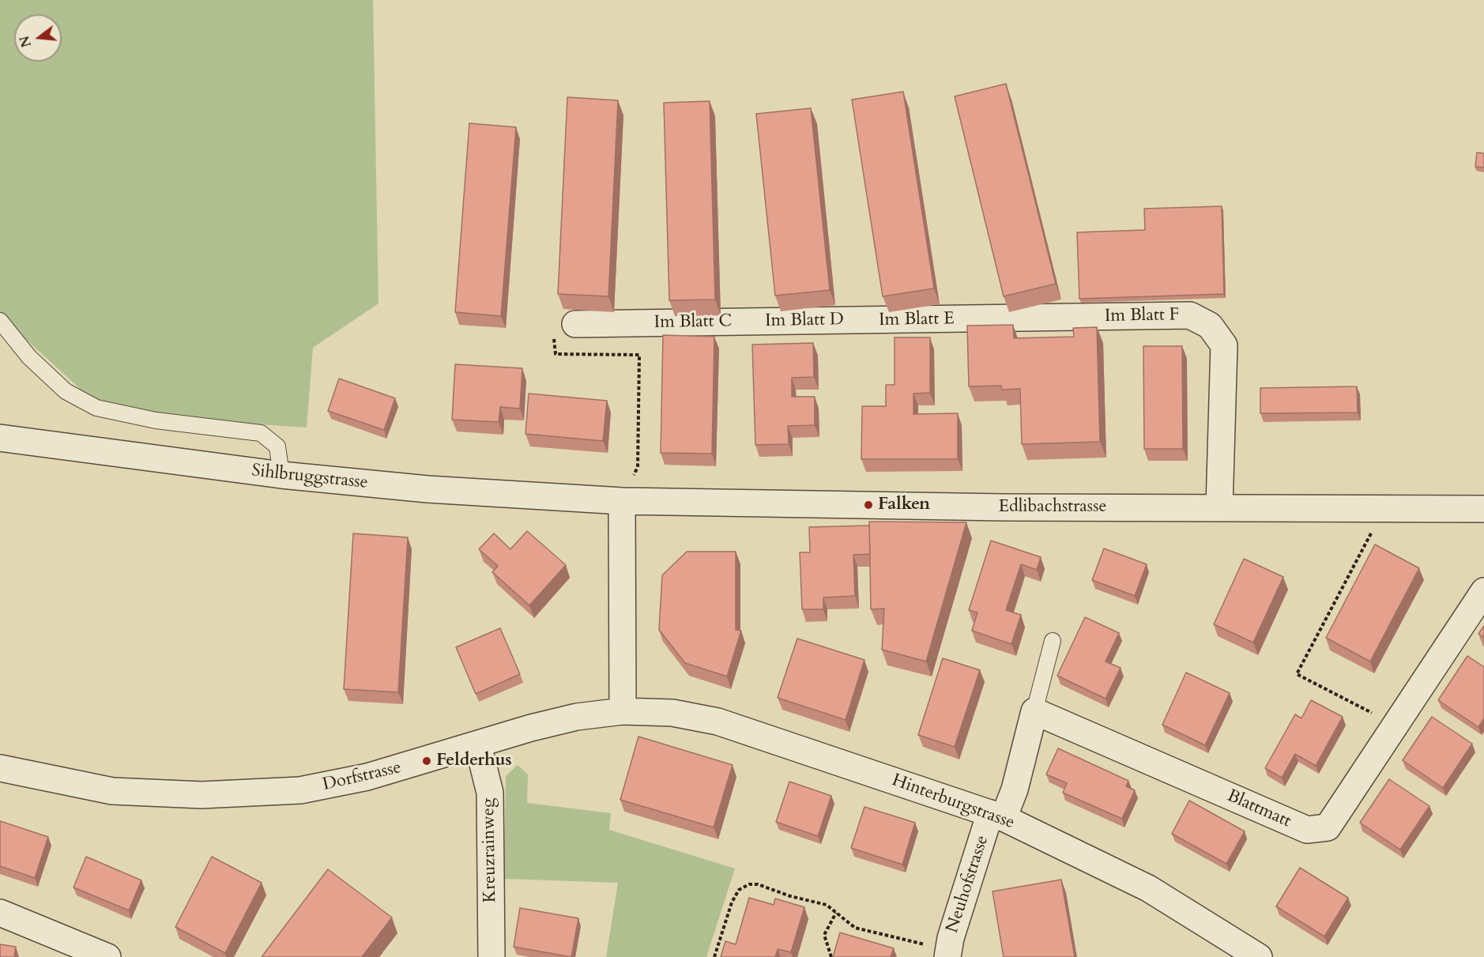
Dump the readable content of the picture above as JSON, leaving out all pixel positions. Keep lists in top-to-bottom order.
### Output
{
  "streets": {
    "street": [
      "Im Blatt F",
      "Im Blatt E",
      "Im Blatt D",
      "Im Blatt C",
      "Sihlbruggstrasse",
      "Edlibachstrasse",
      "Dorfstrasse",
      "Hinterburgstrasse",
      "Blattmatt",
      "Kreuzrainweg",
      "Neuhofstrasse"
    ]
  },
  "crossings": [
    ["Im Blatt F", "Im Blatt E"],
    ["Im Blatt F", "Edlibachstrasse"],
    ["Im Blatt E", "Im Blatt D"],
    ["Im Blatt D", "Im Blatt C"],
    ["Sihlbruggstrasse", "Edlibachstrasse"],
    ["Dorfstrasse", "Hinterburgstrasse"],
    ["Dorfstrasse", "Kreuzrainweg"],
    ["Hinterburgstrasse", "Neuhofstrasse"]
  ],
  "places": ["Falken", "Felderhus"],
  "north": "left"
}
